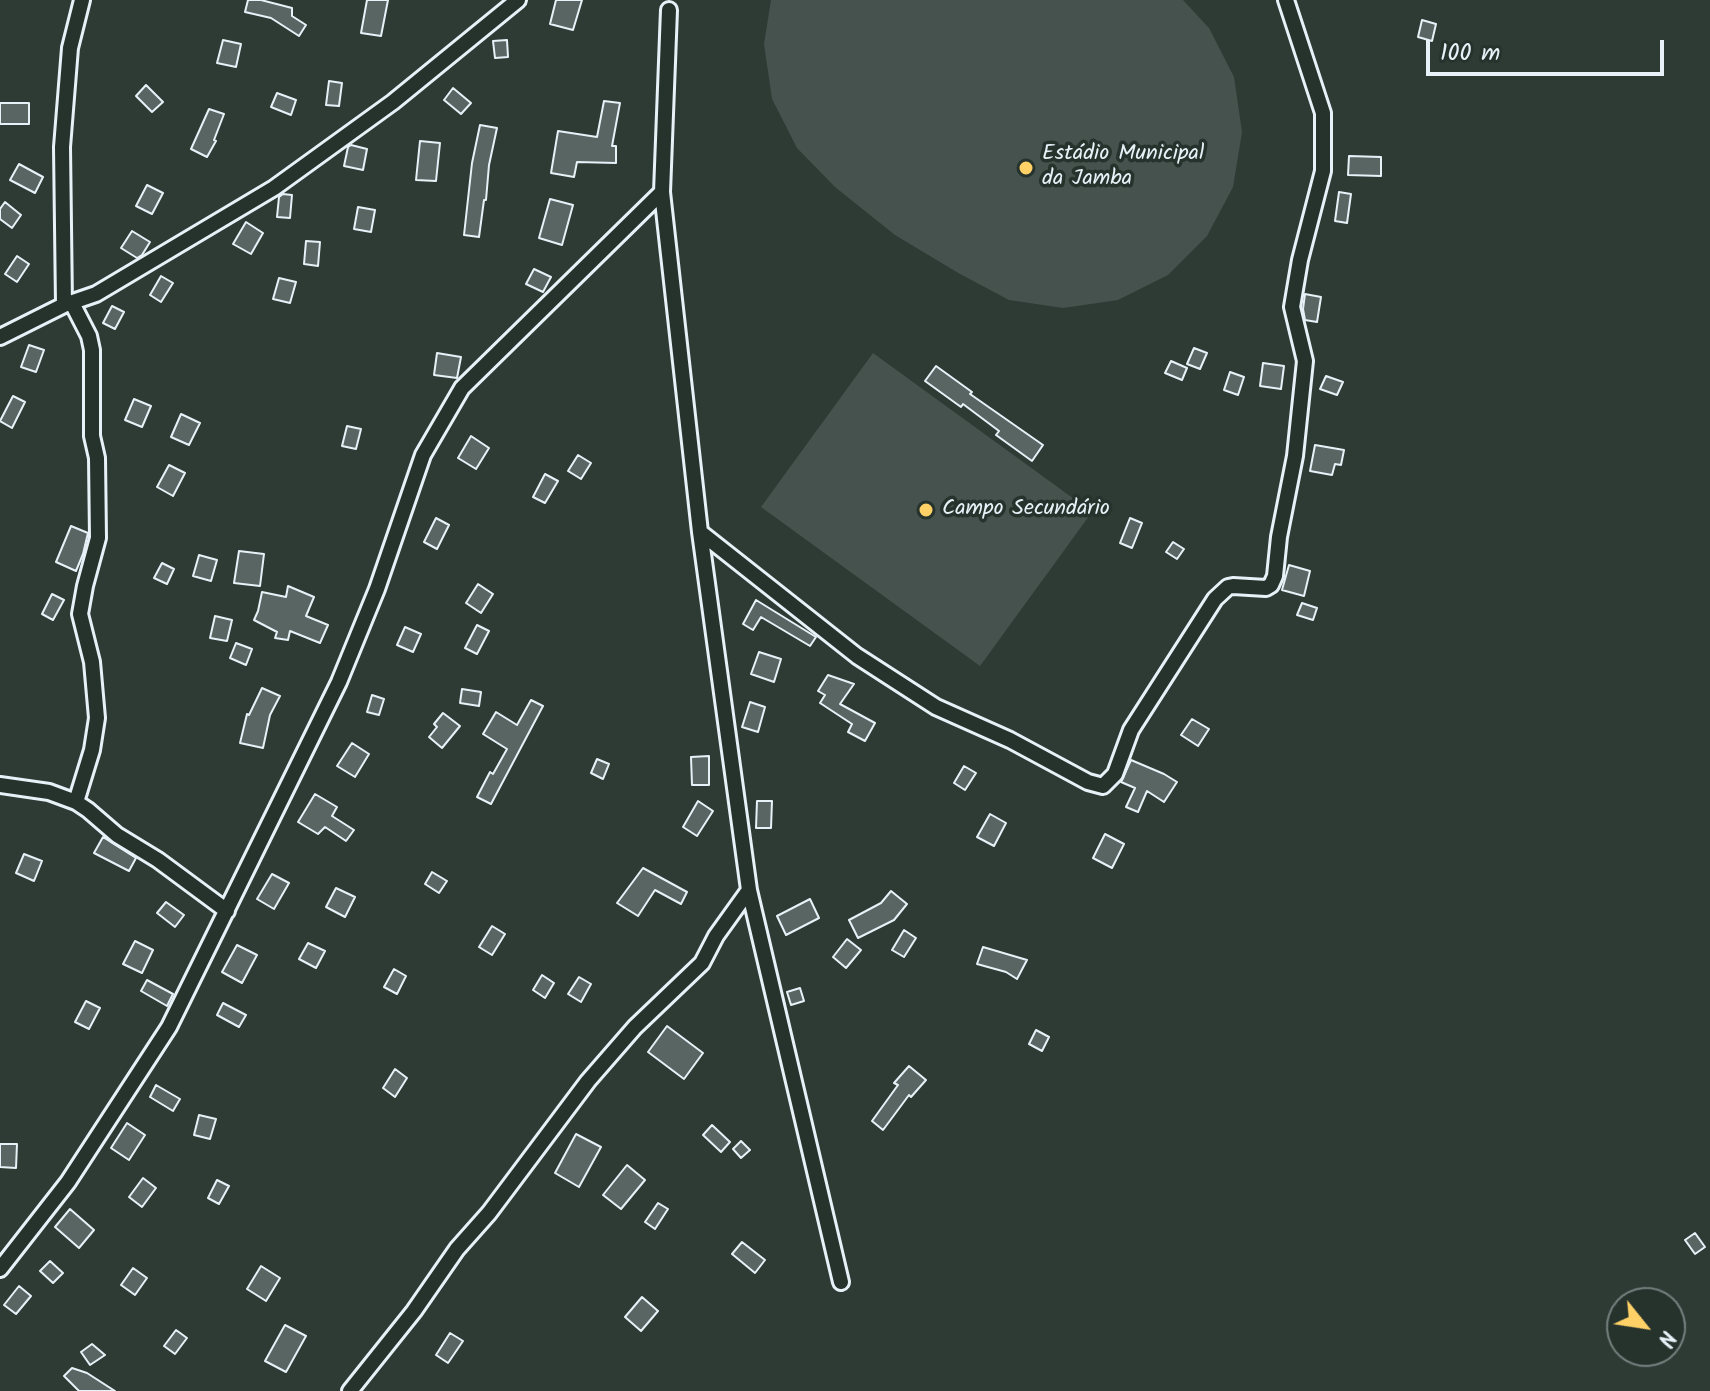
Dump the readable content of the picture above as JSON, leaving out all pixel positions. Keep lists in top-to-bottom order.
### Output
{
  "places": ["Estádio Municipal da Jamba", "Campo Secundário"],
  "scale_bar": "100 m",
  "north": "bottom right"
}
